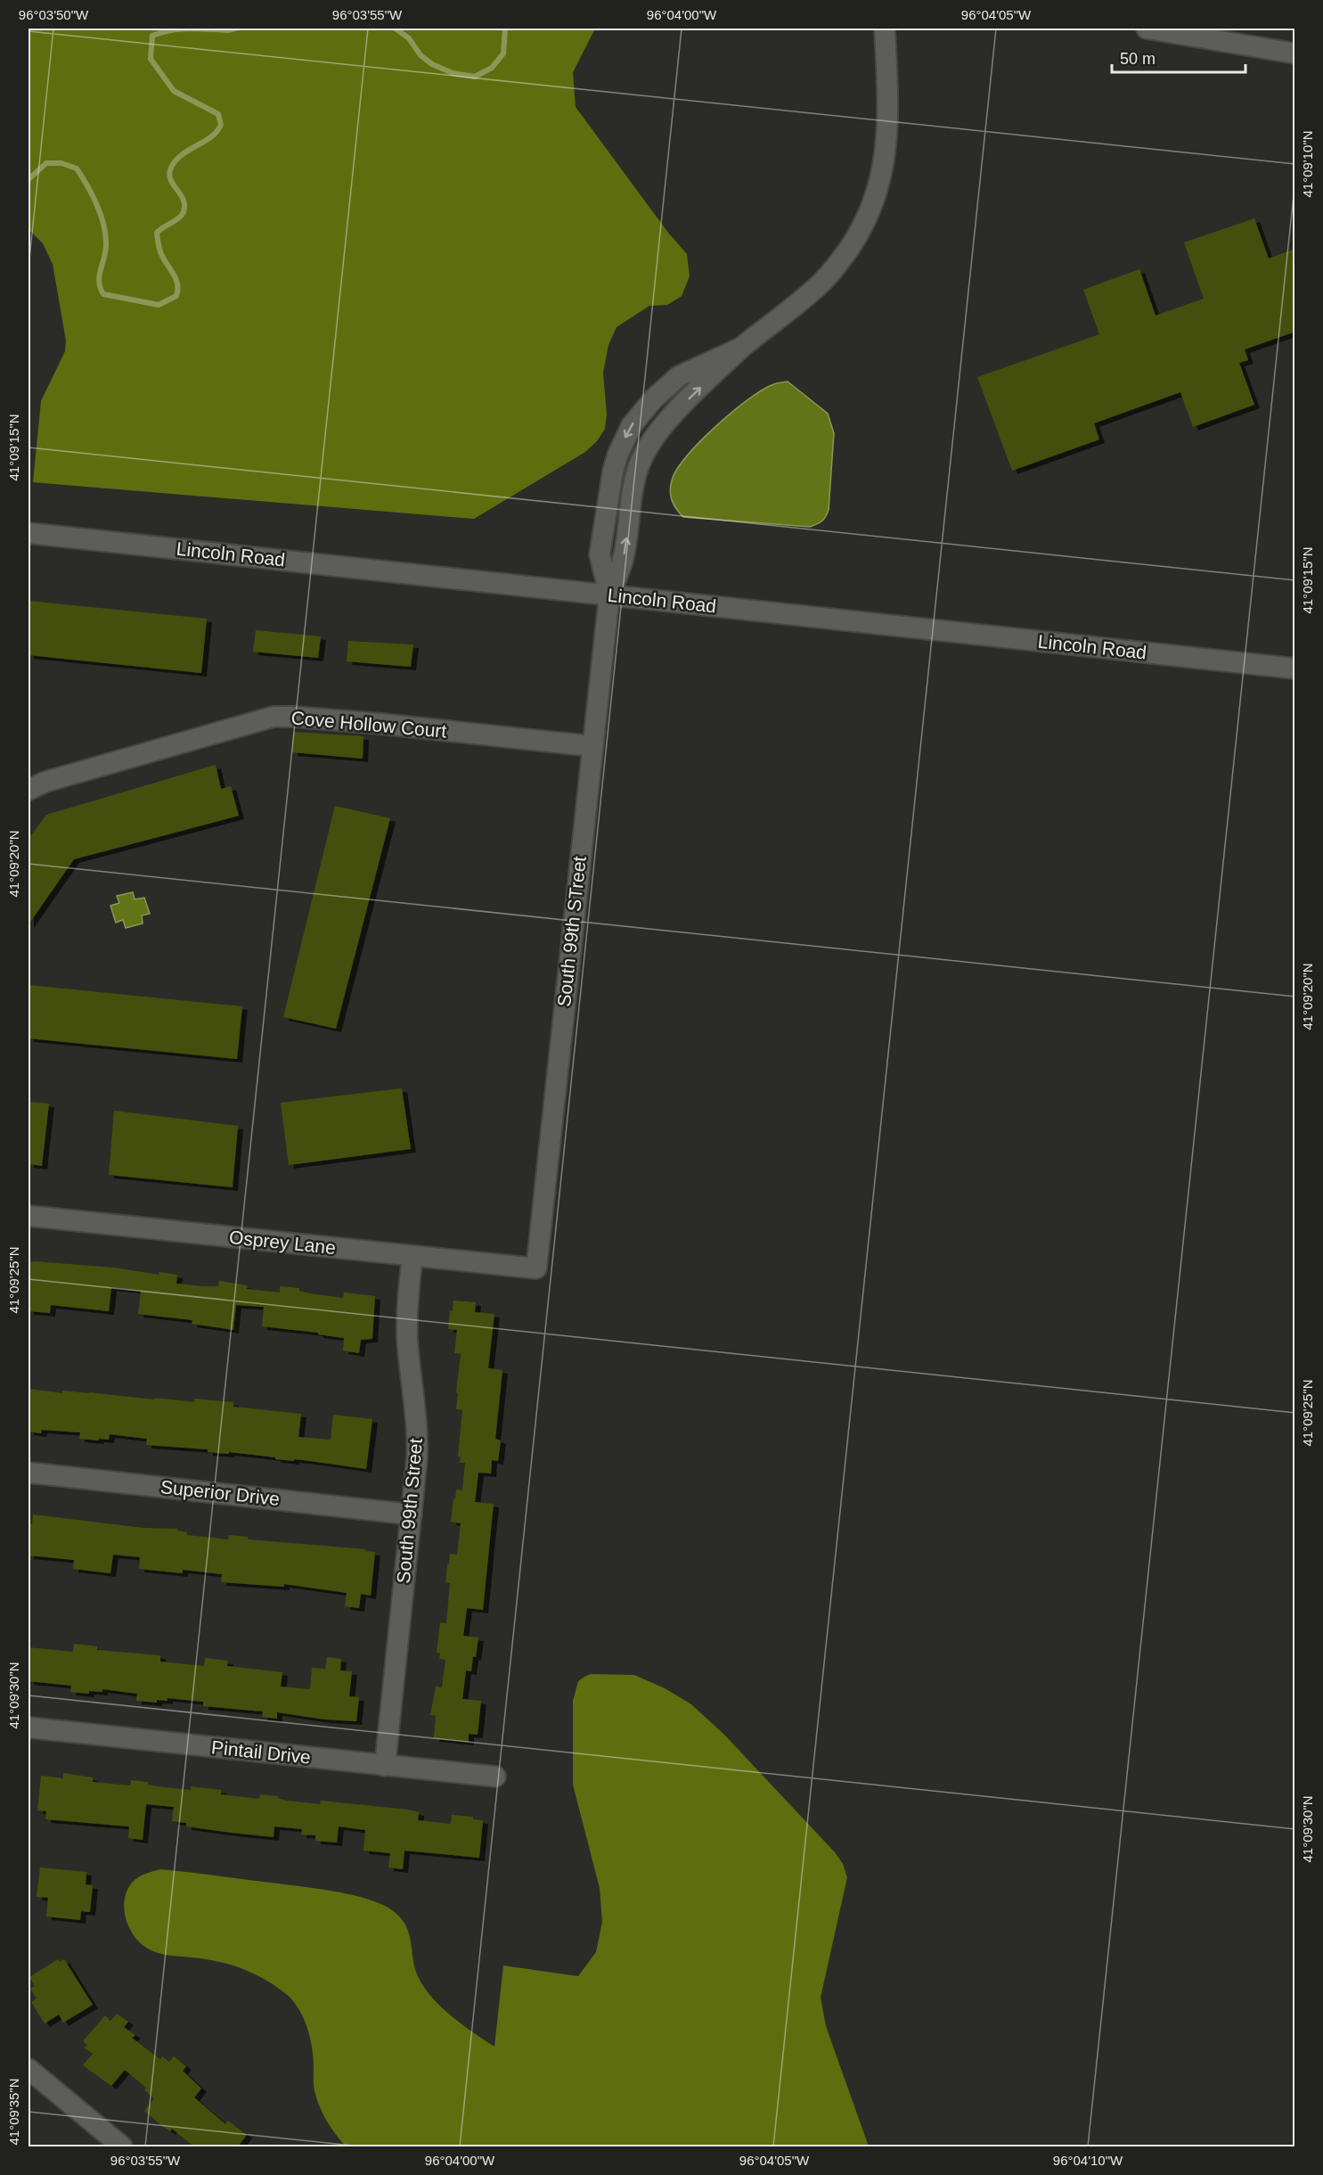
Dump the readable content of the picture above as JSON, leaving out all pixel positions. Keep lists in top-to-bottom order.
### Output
{
  "streets": {
    "street": [
      "Lincoln Road",
      "Cove Hollow Court",
      "South 99th STreet",
      "Osprey Lane",
      "Superior Drive",
      "South 99th Street",
      "Pintail Drive"
    ]
  },
  "crossings": [
    ["Lincoln Road", "South 99th STreet"],
    ["Cove Hollow Court", "South 99th STreet"],
    ["South 99th STreet", "Osprey Lane"],
    ["Osprey Lane", "South 99th Street"],
    ["Superior Drive", "South 99th Street"],
    ["South 99th Street", "Pintail Drive"]
  ],
  "scale_bar": "50 m",
  "coordinates": [
    "96°03'50\"W",
    "96°03'55\"W",
    "96°04'00\"W",
    "96°04'05\"W",
    "41°09'10\"N",
    "41°09'15\"N",
    "41°09'20\"N",
    "41°09'25\"N",
    "41°09'30\"N",
    "41°09'35\"N",
    "96°04'10\"W"
  ]
}
